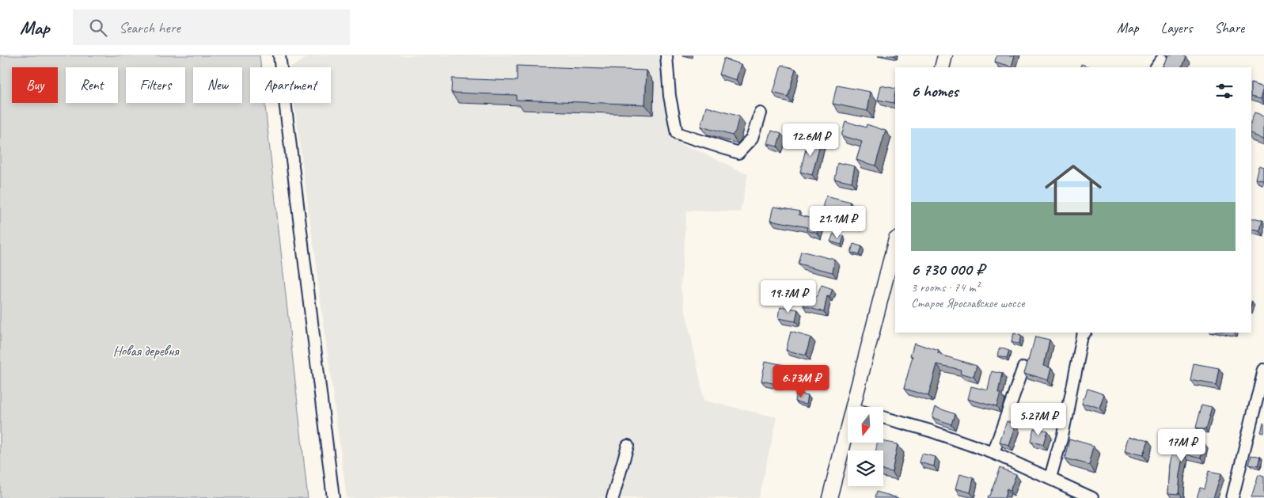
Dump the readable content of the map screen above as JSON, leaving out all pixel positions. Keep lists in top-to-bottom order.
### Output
{
  "parks": ["Новая деревня"],
  "north": "bottom",
  "page": {
    "header": "Map",
    "search": "Search here",
    "nav": ["Map", "Layers", "Share"],
    "chip": [
      "Buy",
      "Rent",
      "Filters",
      "New",
      "Apartment"
    ],
    "heading": "6 homes",
    "list": [
      {
        "name": "6 730 000 ₽",
        "note": "3 rooms · 74 m² · Старое Ярославское шоссе"
      }
    ],
    "price": [
      "12.6M ₽",
      "21.1M ₽",
      "19.7M ₽",
      "6.73M ₽",
      "5.27M ₽",
      "17M ₽"
    ]
  }
}
